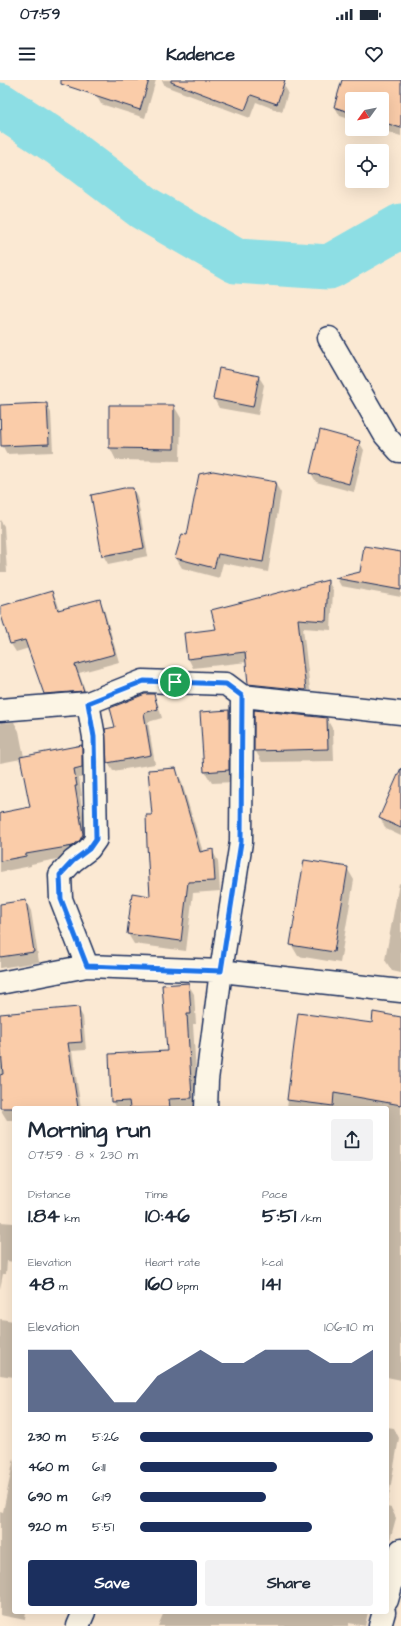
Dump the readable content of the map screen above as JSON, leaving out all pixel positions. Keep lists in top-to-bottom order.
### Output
{
  "north": "bottom left",
  "page": {
    "status": "07:59",
    "header": "Kadence",
    "heading": ["Morning run", "07:59 · 8 × 230 m"],
    "stats": [
      ["Distance", "1.84 km"],
      ["Time", "10:46"],
      ["Pace", "5:51 /km"],
      ["Elevation", "48 m"],
      ["Heart rate", "160 bpm"],
      ["kcal", "141"]
    ],
    "chart": ["Elevation", "106–110 m"],
    "list": [
      {
        "name": "230 m",
        "note": "5:26"
      },
      {
        "name": "460 m",
        "note": "6:11"
      },
      {
        "name": "690 m",
        "note": "6:19"
      },
      {
        "name": "920 m",
        "note": "5:51"
      }
    ],
    "buttons": ["Save", "Share"]
  }
}
